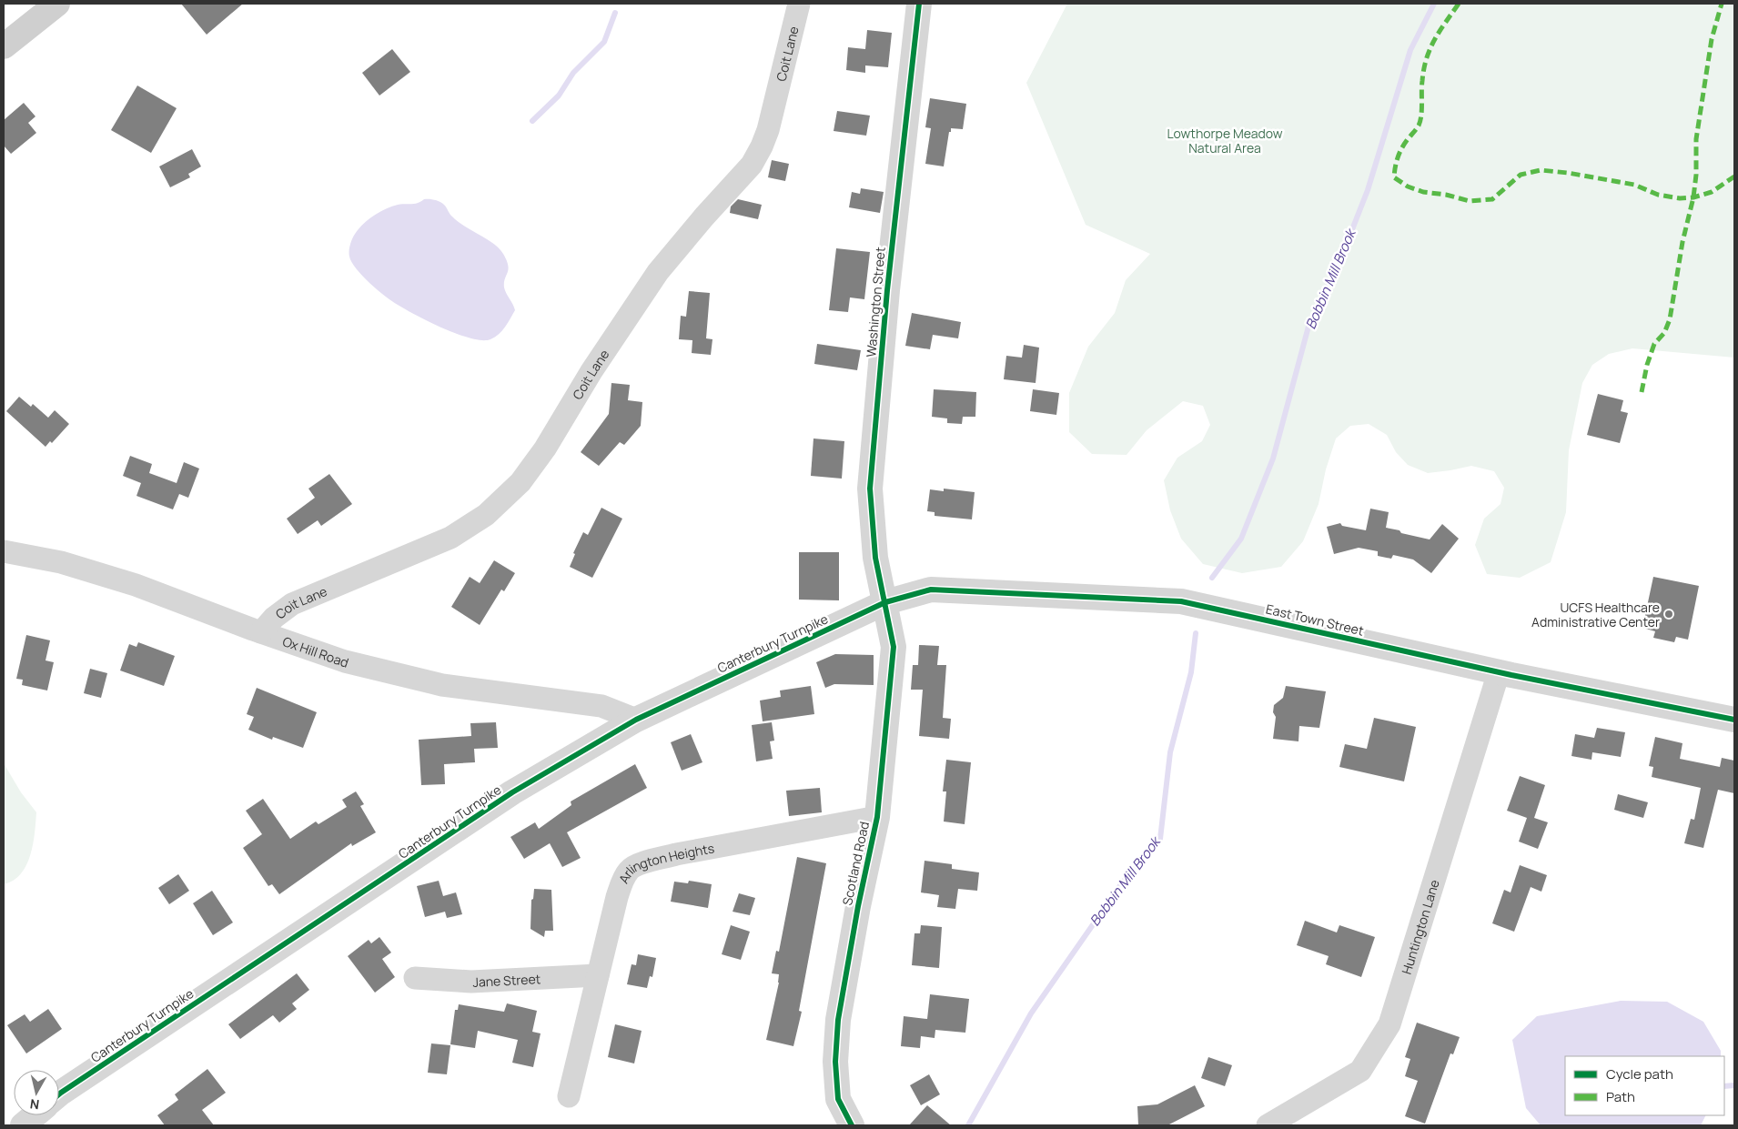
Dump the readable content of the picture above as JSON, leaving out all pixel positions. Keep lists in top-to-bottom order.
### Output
{
  "streets": {
    "street": [
      "Coit Lane",
      "Washington Street",
      "East Town Street",
      "Canterbury Turnpike",
      "Ox Hill Road",
      "Scotland Road",
      "Arlington Heights",
      "Huntington Lane",
      "Jane Street"
    ]
  },
  "crossings": [
    ["Coit Lane", "Ox Hill Road"],
    ["Washington Street", "East Town Street"],
    ["Washington Street", "Canterbury Turnpike"],
    ["Washington Street", "Scotland Road"],
    ["East Town Street", "Canterbury Turnpike"],
    ["East Town Street", "Scotland Road"],
    ["East Town Street", "Huntington Lane"],
    ["Canterbury Turnpike", "Ox Hill Road"],
    ["Canterbury Turnpike", "Scotland Road"],
    ["Scotland Road", "Arlington Heights"],
    ["Arlington Heights", "Jane Street"]
  ],
  "water": ["Bobbin Mill Brook"],
  "parks": ["Lowthorpe Meadow Natural Area"],
  "places": ["UCFS Healthcare Administrative Center"],
  "legend": ["Cycle path", "Path"],
  "north": "bottom"
}
